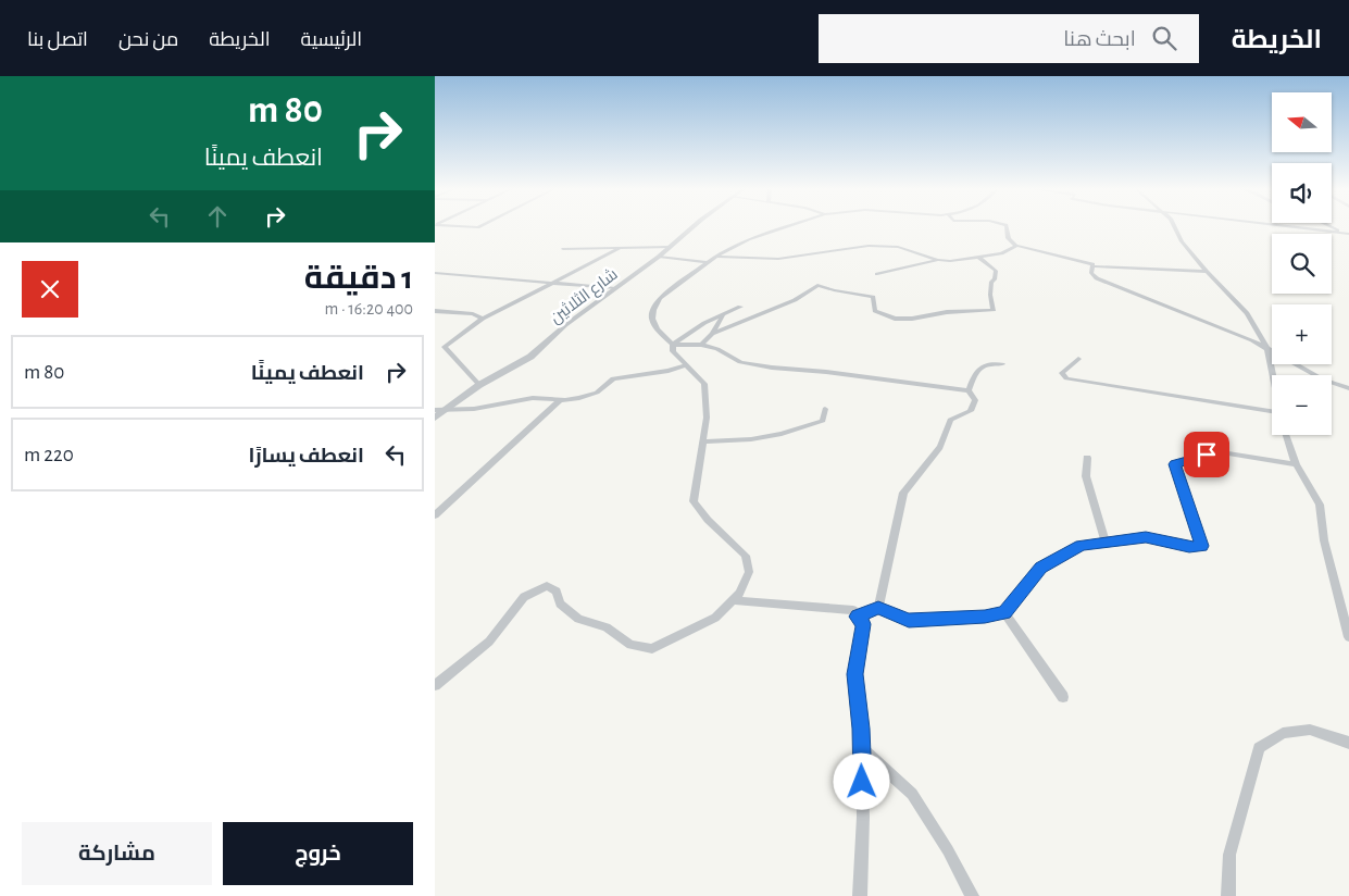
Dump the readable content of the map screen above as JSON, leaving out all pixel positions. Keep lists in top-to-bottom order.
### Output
{
  "streets": {
    "street": ["شارع الثلاثين"]
  },
  "north": "left",
  "page": {
    "header": "الخريطة",
    "search": "ابحث هنا",
    "nav": [
      "الرئيسية",
      "الخريطة",
      "من نحن",
      "اتصل بنا"
    ],
    "turn": ["80 m", "انعطف يمينًا"],
    "map_buttons": ["+", "−"],
    "heading": ["1 دقيقة", "400 m · 16:20"],
    "list": [
      {
        "name": "انعطف يمينًا",
        "value": "80 m"
      },
      {
        "name": "انعطف يسارًا",
        "value": "220 m"
      }
    ],
    "buttons": ["خروج", "مشاركة"]
  }
}
